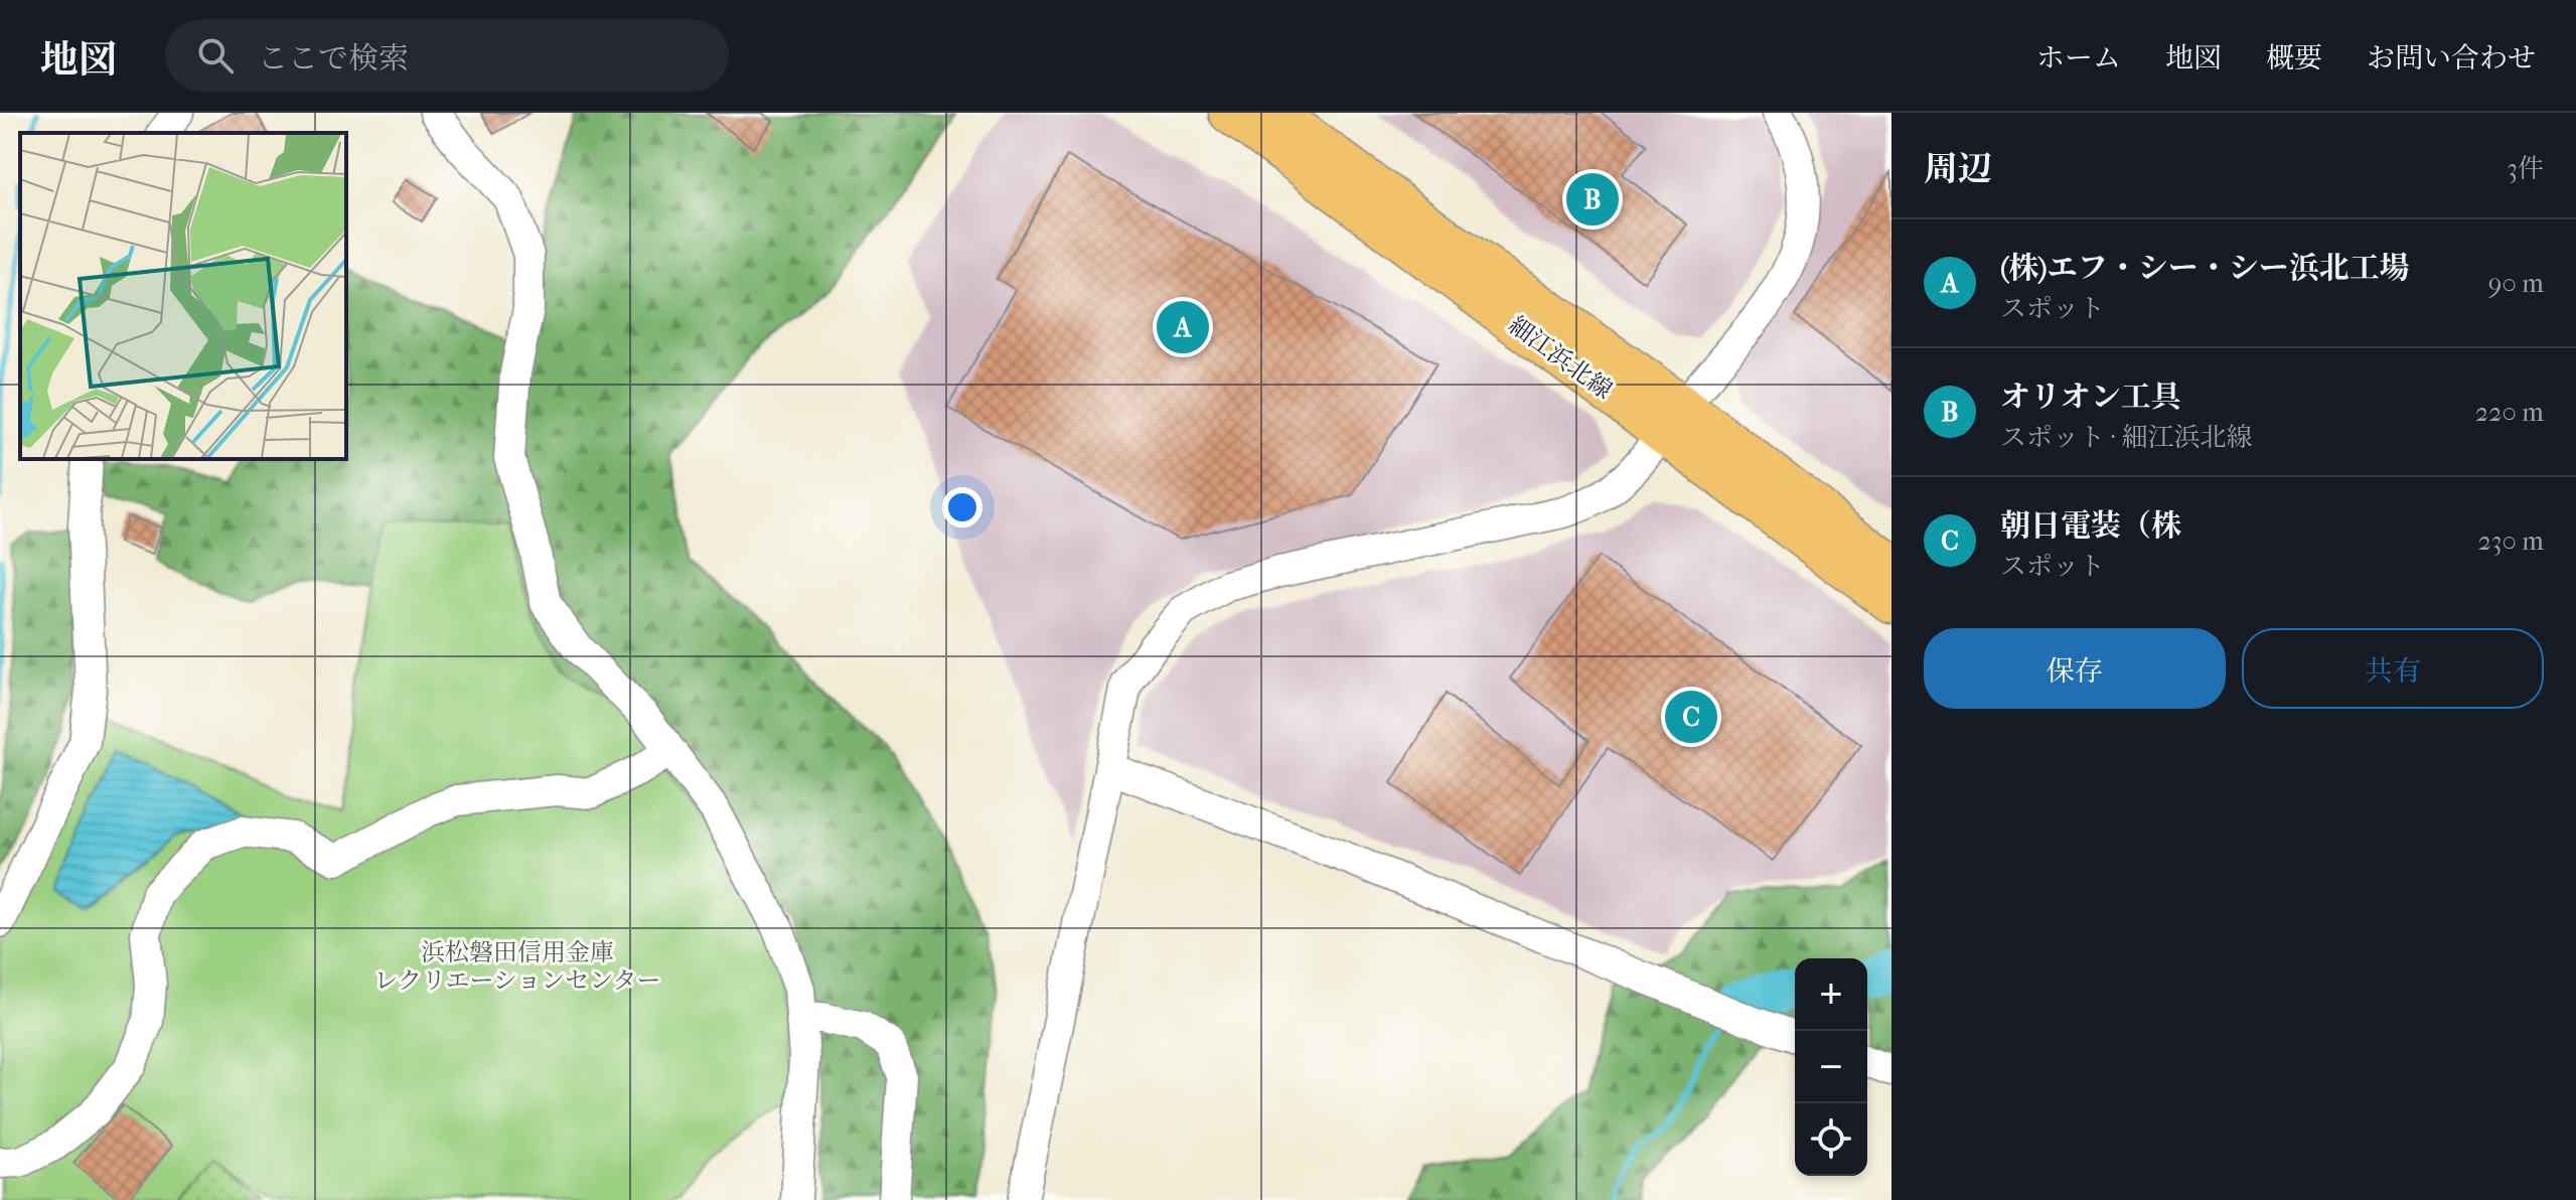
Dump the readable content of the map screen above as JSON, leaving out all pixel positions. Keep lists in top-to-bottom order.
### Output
{
  "streets": {
    "main road": ["細江浜北線"]
  },
  "parks": ["浜松磐田信用金庫 レクリエーションセンター"],
  "page": {
    "header": "地図",
    "search": "ここで検索",
    "nav": [
      "ホーム",
      "地図",
      "概要",
      "お問い合わせ"
    ],
    "heading": ["周辺", "3件"],
    "pins": ["B", "A", "C"],
    "list": [
      {
        "mark": "A",
        "name": "(株)エフ・シー・シー浜北工場",
        "note": "スポット",
        "value": "90 m"
      },
      {
        "mark": "B",
        "name": "オリオン工具",
        "note": "スポット · 細江浜北線",
        "value": "220 m"
      },
      {
        "mark": "C",
        "name": "朝日電装（株",
        "note": "スポット",
        "value": "230 m"
      }
    ],
    "buttons": ["保存", "共有"],
    "map_buttons": ["+", "−"]
  }
}
